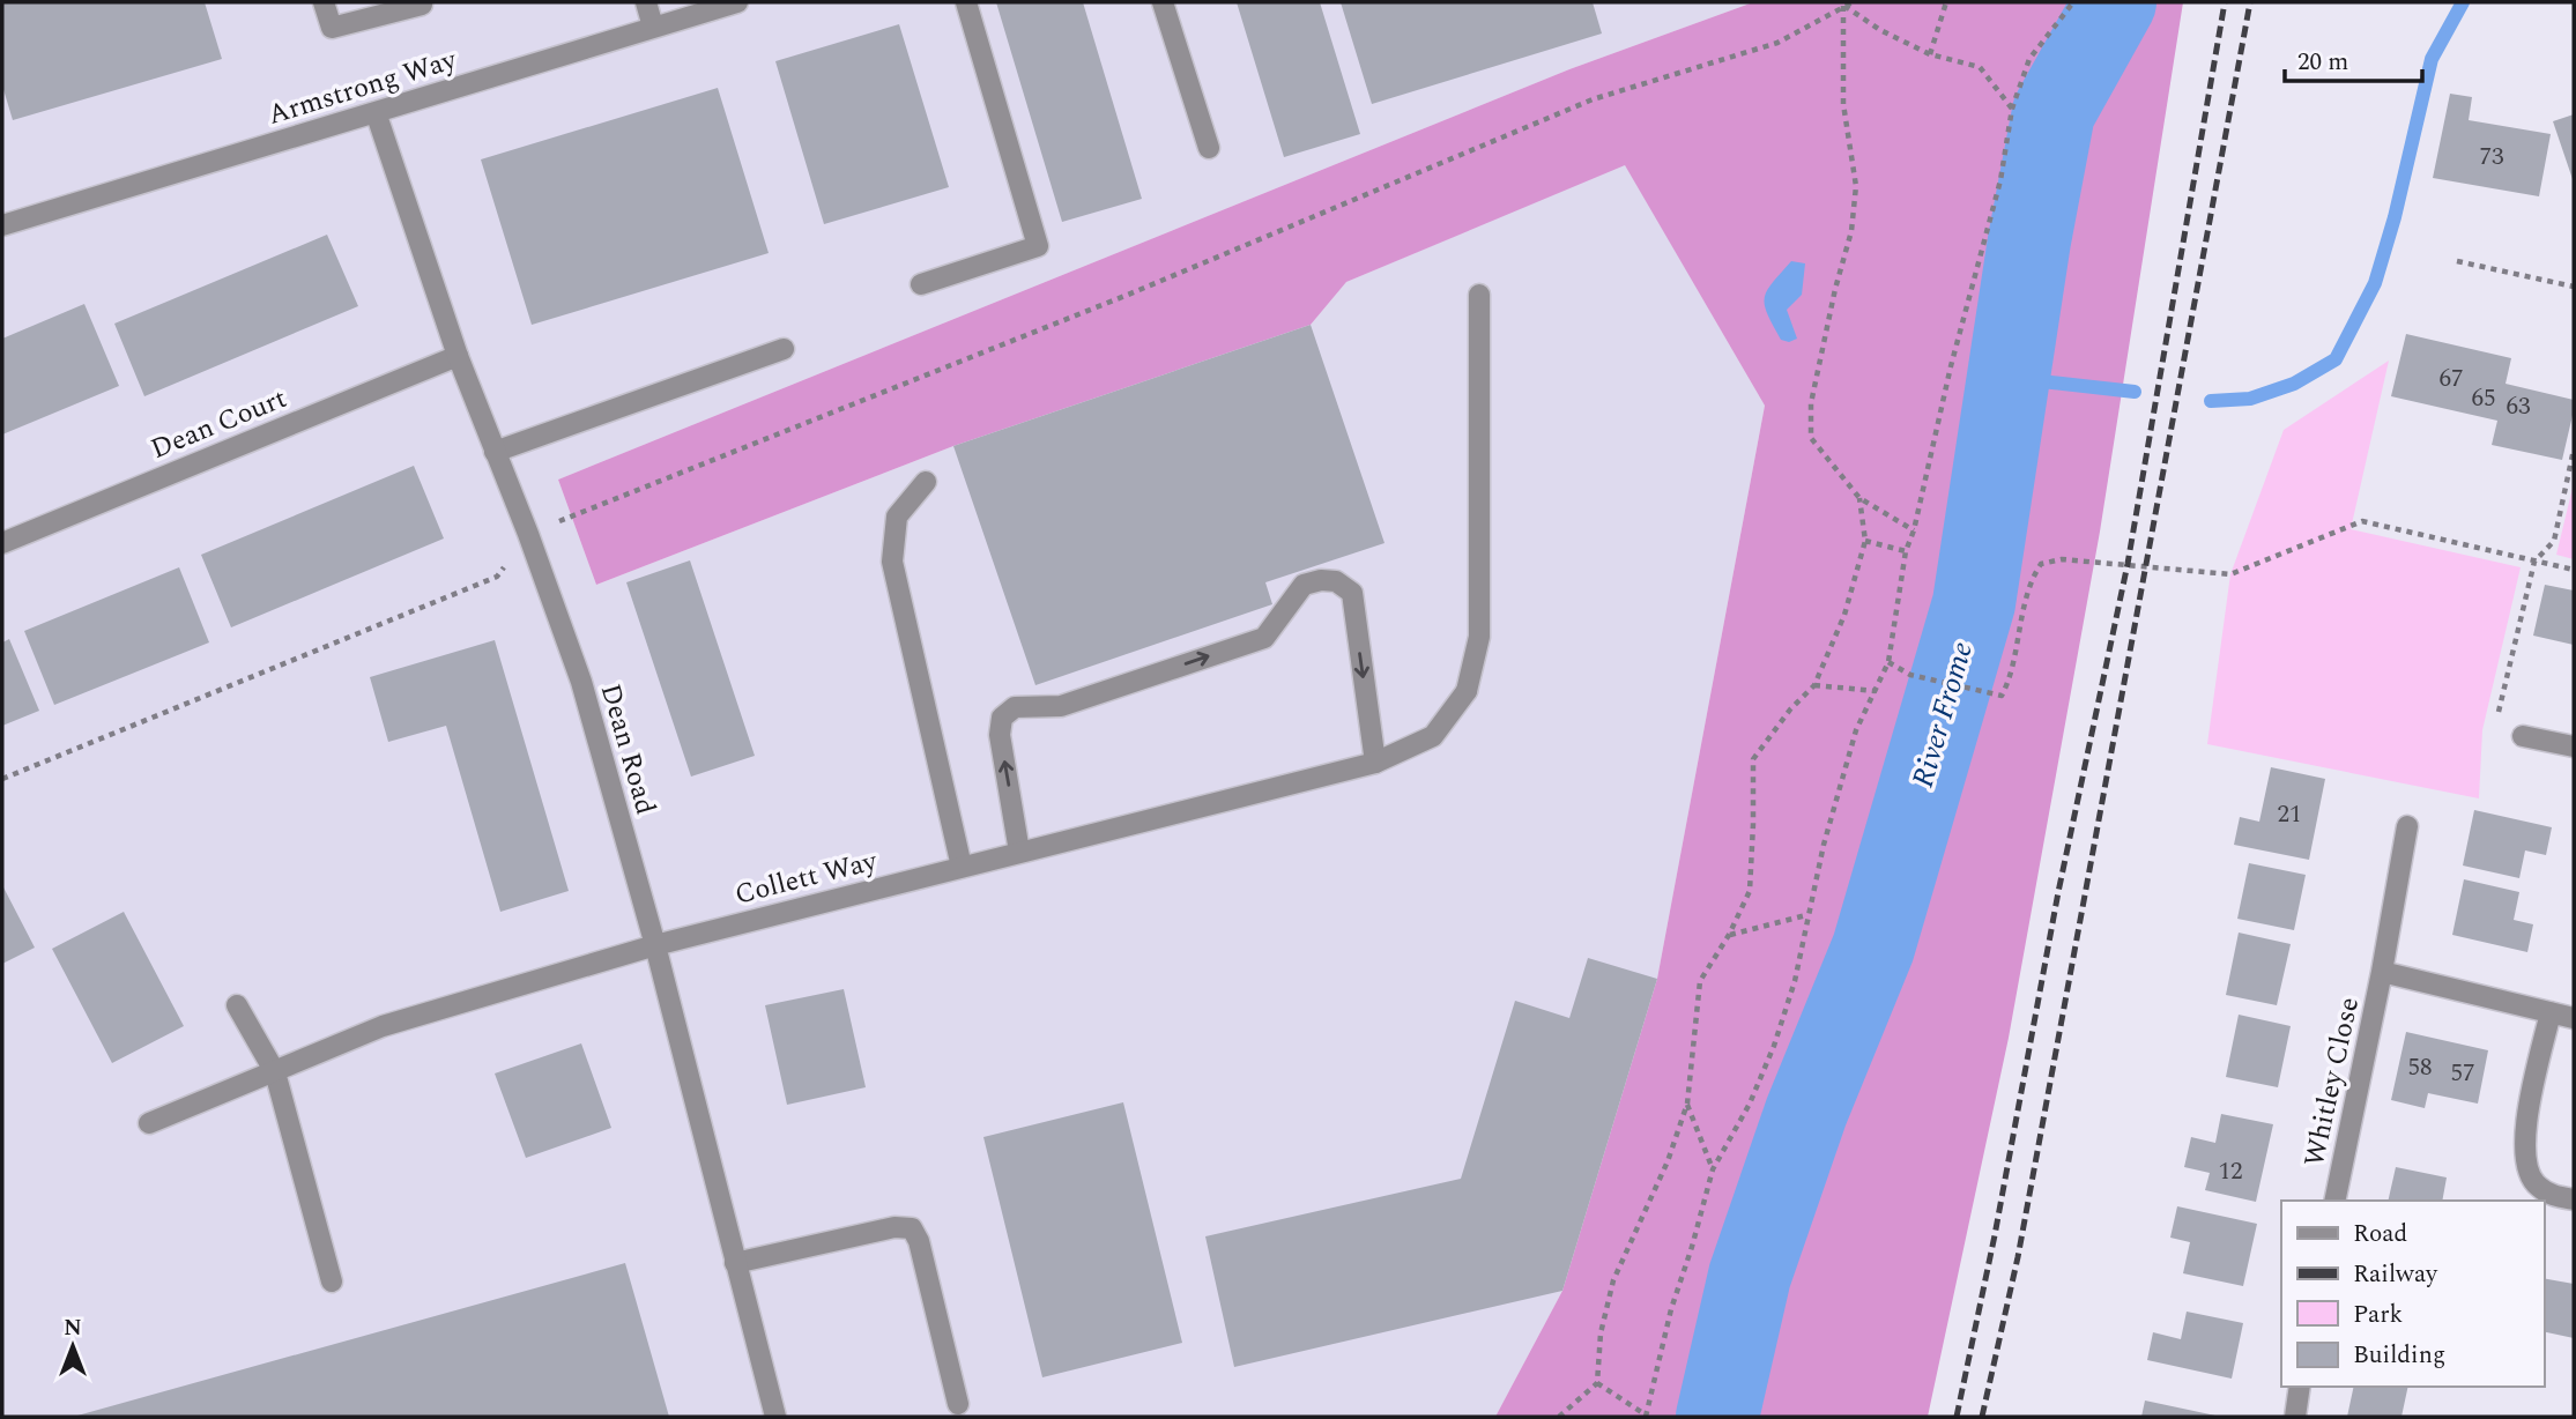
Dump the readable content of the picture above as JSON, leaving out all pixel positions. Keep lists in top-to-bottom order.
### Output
{
  "streets": {
    "street": [
      "Armstrong Way",
      "Dean Court",
      "Dean Road",
      "Collett Way",
      "Whitley Close"
    ]
  },
  "crossings": [
    ["Armstrong Way", "Dean Road"],
    ["Dean Court", "Dean Road"],
    ["Dean Road", "Collett Way"]
  ],
  "water": ["River Frome"],
  "house_numbers": [
    "73",
    "67",
    "65",
    "63",
    "21",
    "58",
    "57",
    "12"
  ],
  "legend": [
    "Road",
    "Railway",
    "Park",
    "Building"
  ],
  "scale_bar": "20 m",
  "north": "top"
}
